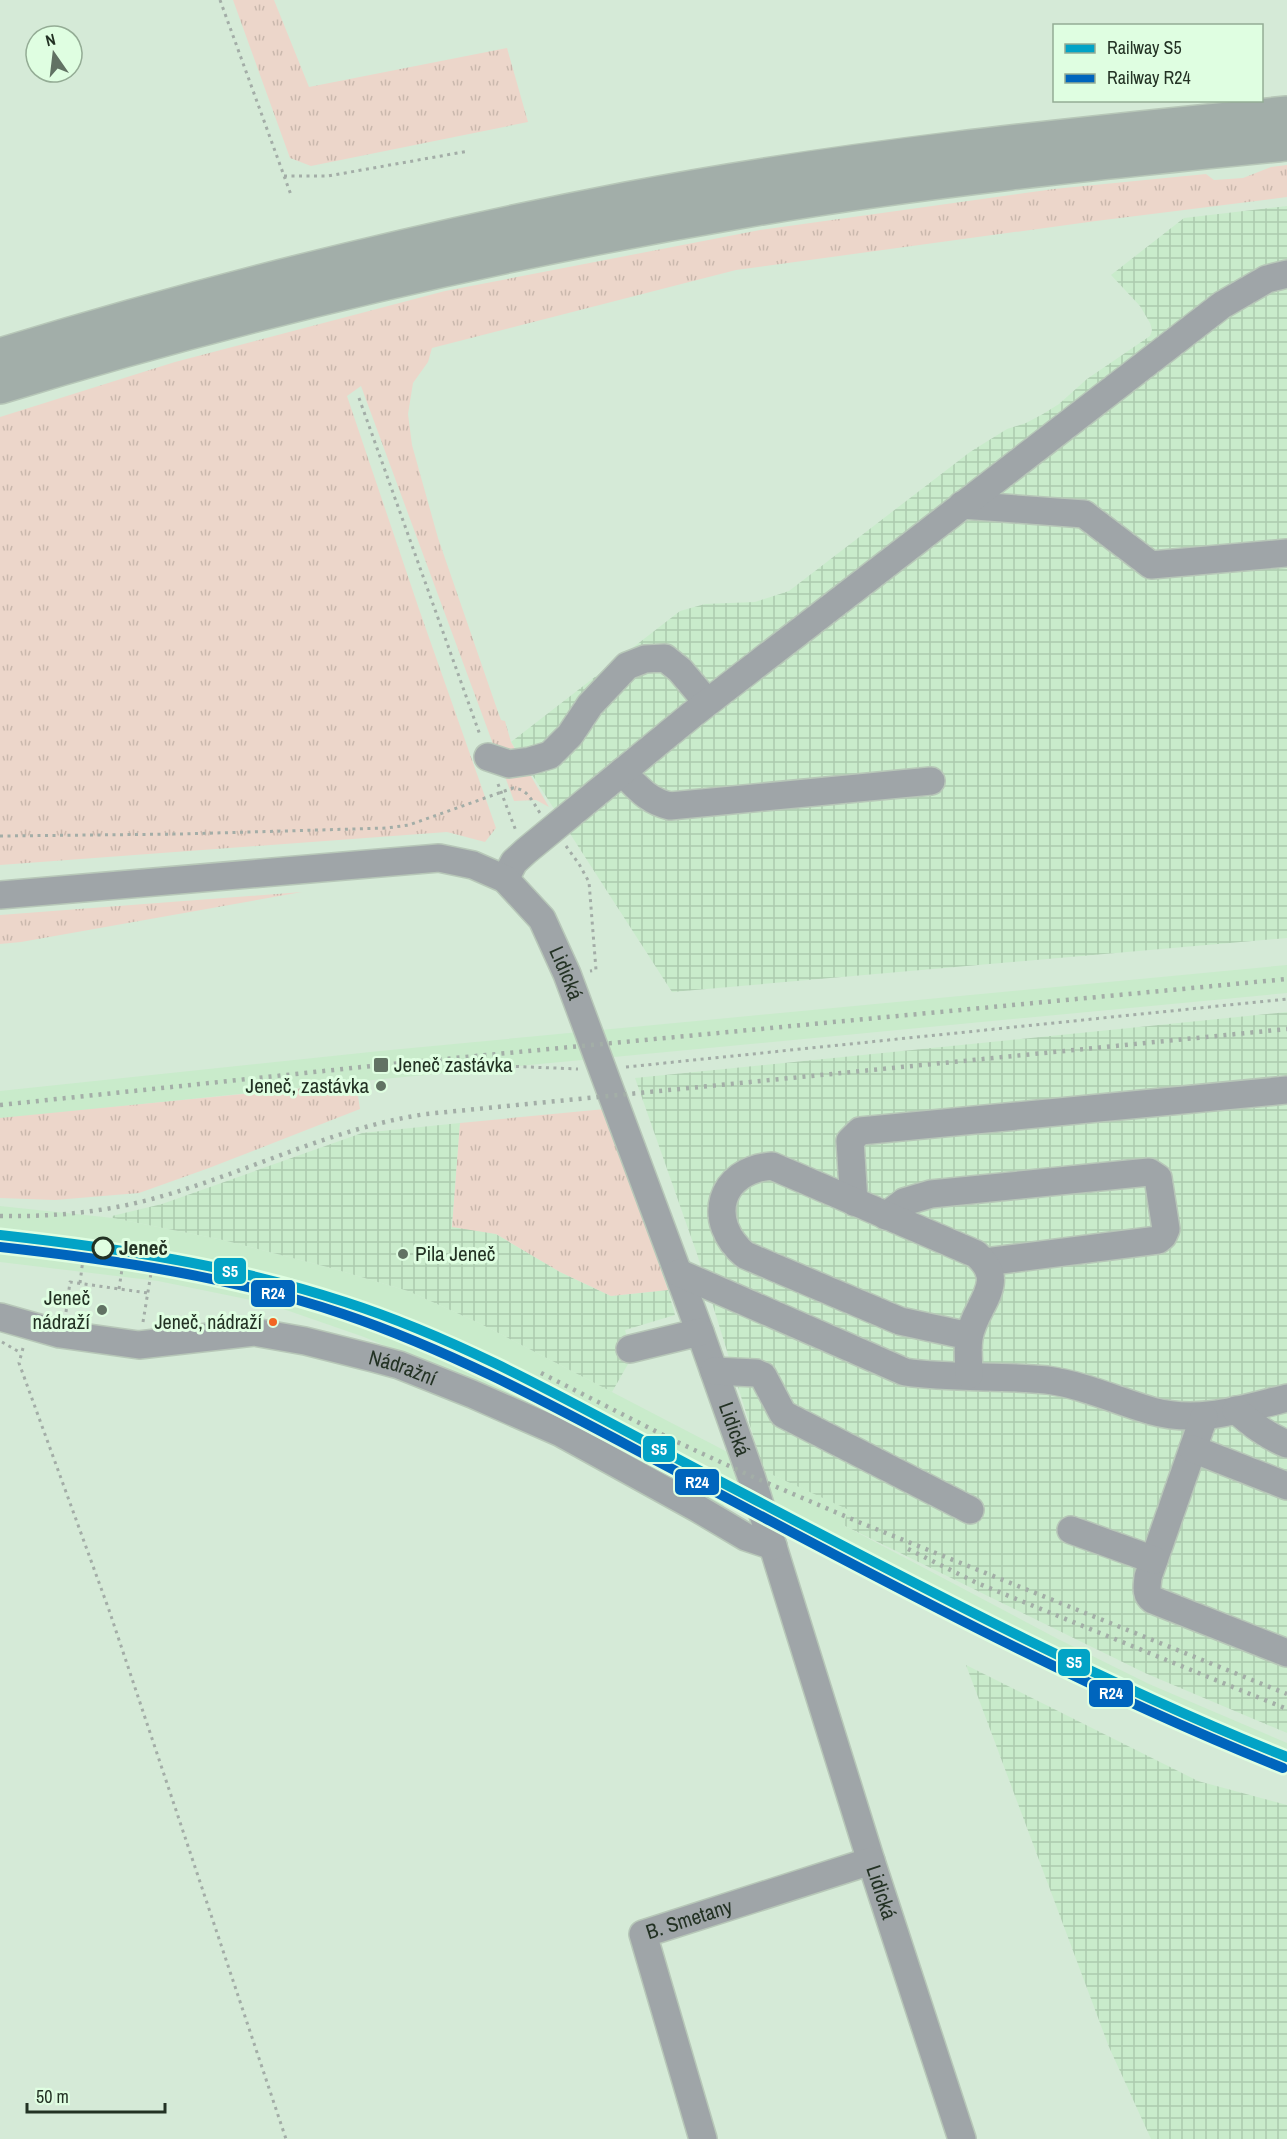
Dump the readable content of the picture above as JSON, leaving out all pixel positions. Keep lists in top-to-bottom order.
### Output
{
  "streets": {
    "street": ["Lidická", "Nádražní", "B. Smetany"]
  },
  "crossings": [
    ["Lidická", "Nádražní"],
    ["Lidická", "B. Smetany"]
  ],
  "places": {
    "transit": ["Jeneč zastávka"],
    "other": [
      "Jeneč, zastávka",
      "Jeneč",
      "Pila Jeneč",
      "Jeneč nádraží",
      "Jeneč, nádraží"
    ]
  },
  "lines": ["rail line S5", "rail line R24"],
  "legend": ["Railway S5", "Railway R24"],
  "scale_bar": "50 m",
  "north": "top"
}
